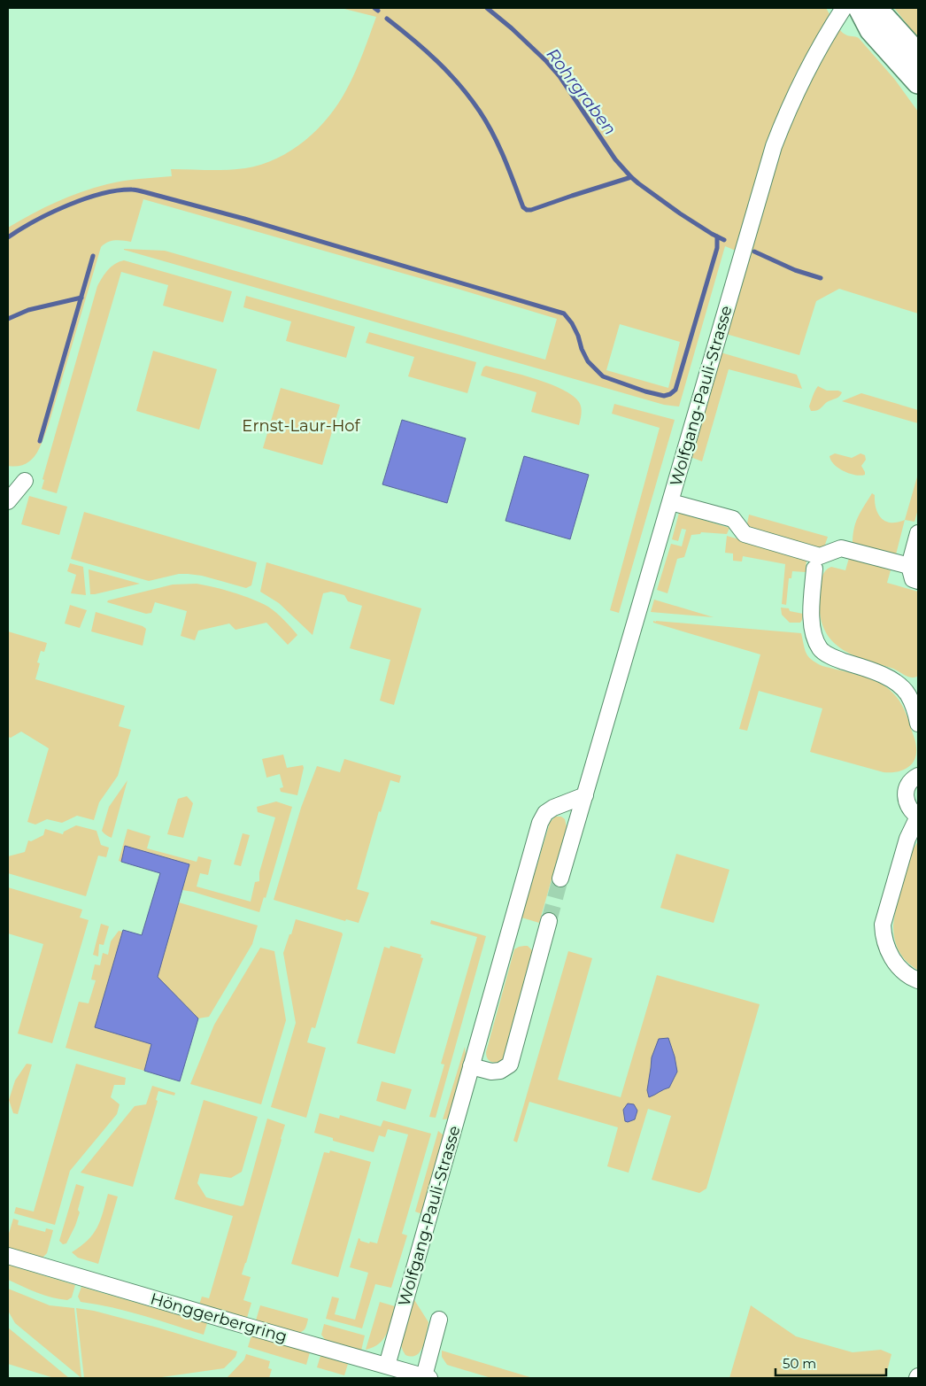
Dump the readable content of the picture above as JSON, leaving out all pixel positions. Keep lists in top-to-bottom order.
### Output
{
  "streets": {
    "street": ["Wolfgang-Pauli-Strasse", "Hönggerbergring"]
  },
  "crossings": [
    ["Wolfgang-Pauli-Strasse", "Hönggerbergring"]
  ],
  "water": ["Rohrgraben"],
  "parks": ["Ernst-Laur-Hof"],
  "scale_bar": "50 m"
}
